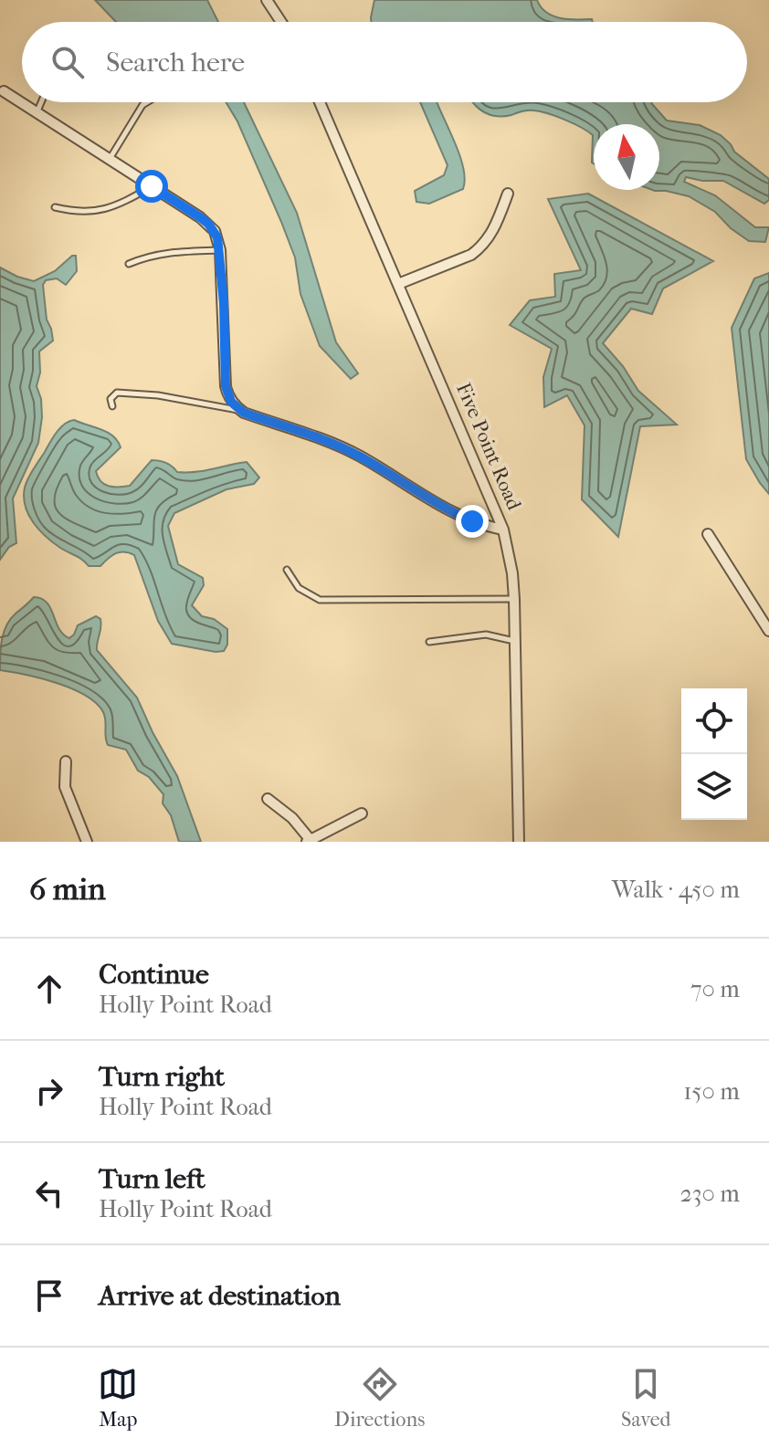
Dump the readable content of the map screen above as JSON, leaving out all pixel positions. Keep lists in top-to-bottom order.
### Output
{
  "streets": {
    "street": ["Five Point Road"]
  },
  "north": "top",
  "page": {
    "search": "Search here",
    "heading": ["6 min", "Walk · 450 m"],
    "list": [
      ["Continue", "Holly Point Road", "70 m"],
      ["Turn right", "Holly Point Road", "150 m"],
      ["Turn left", "Holly Point Road", "230 m"],
      "Arrive at destination"
    ],
    "nav": ["Map", "Directions", "Saved"]
  }
}
